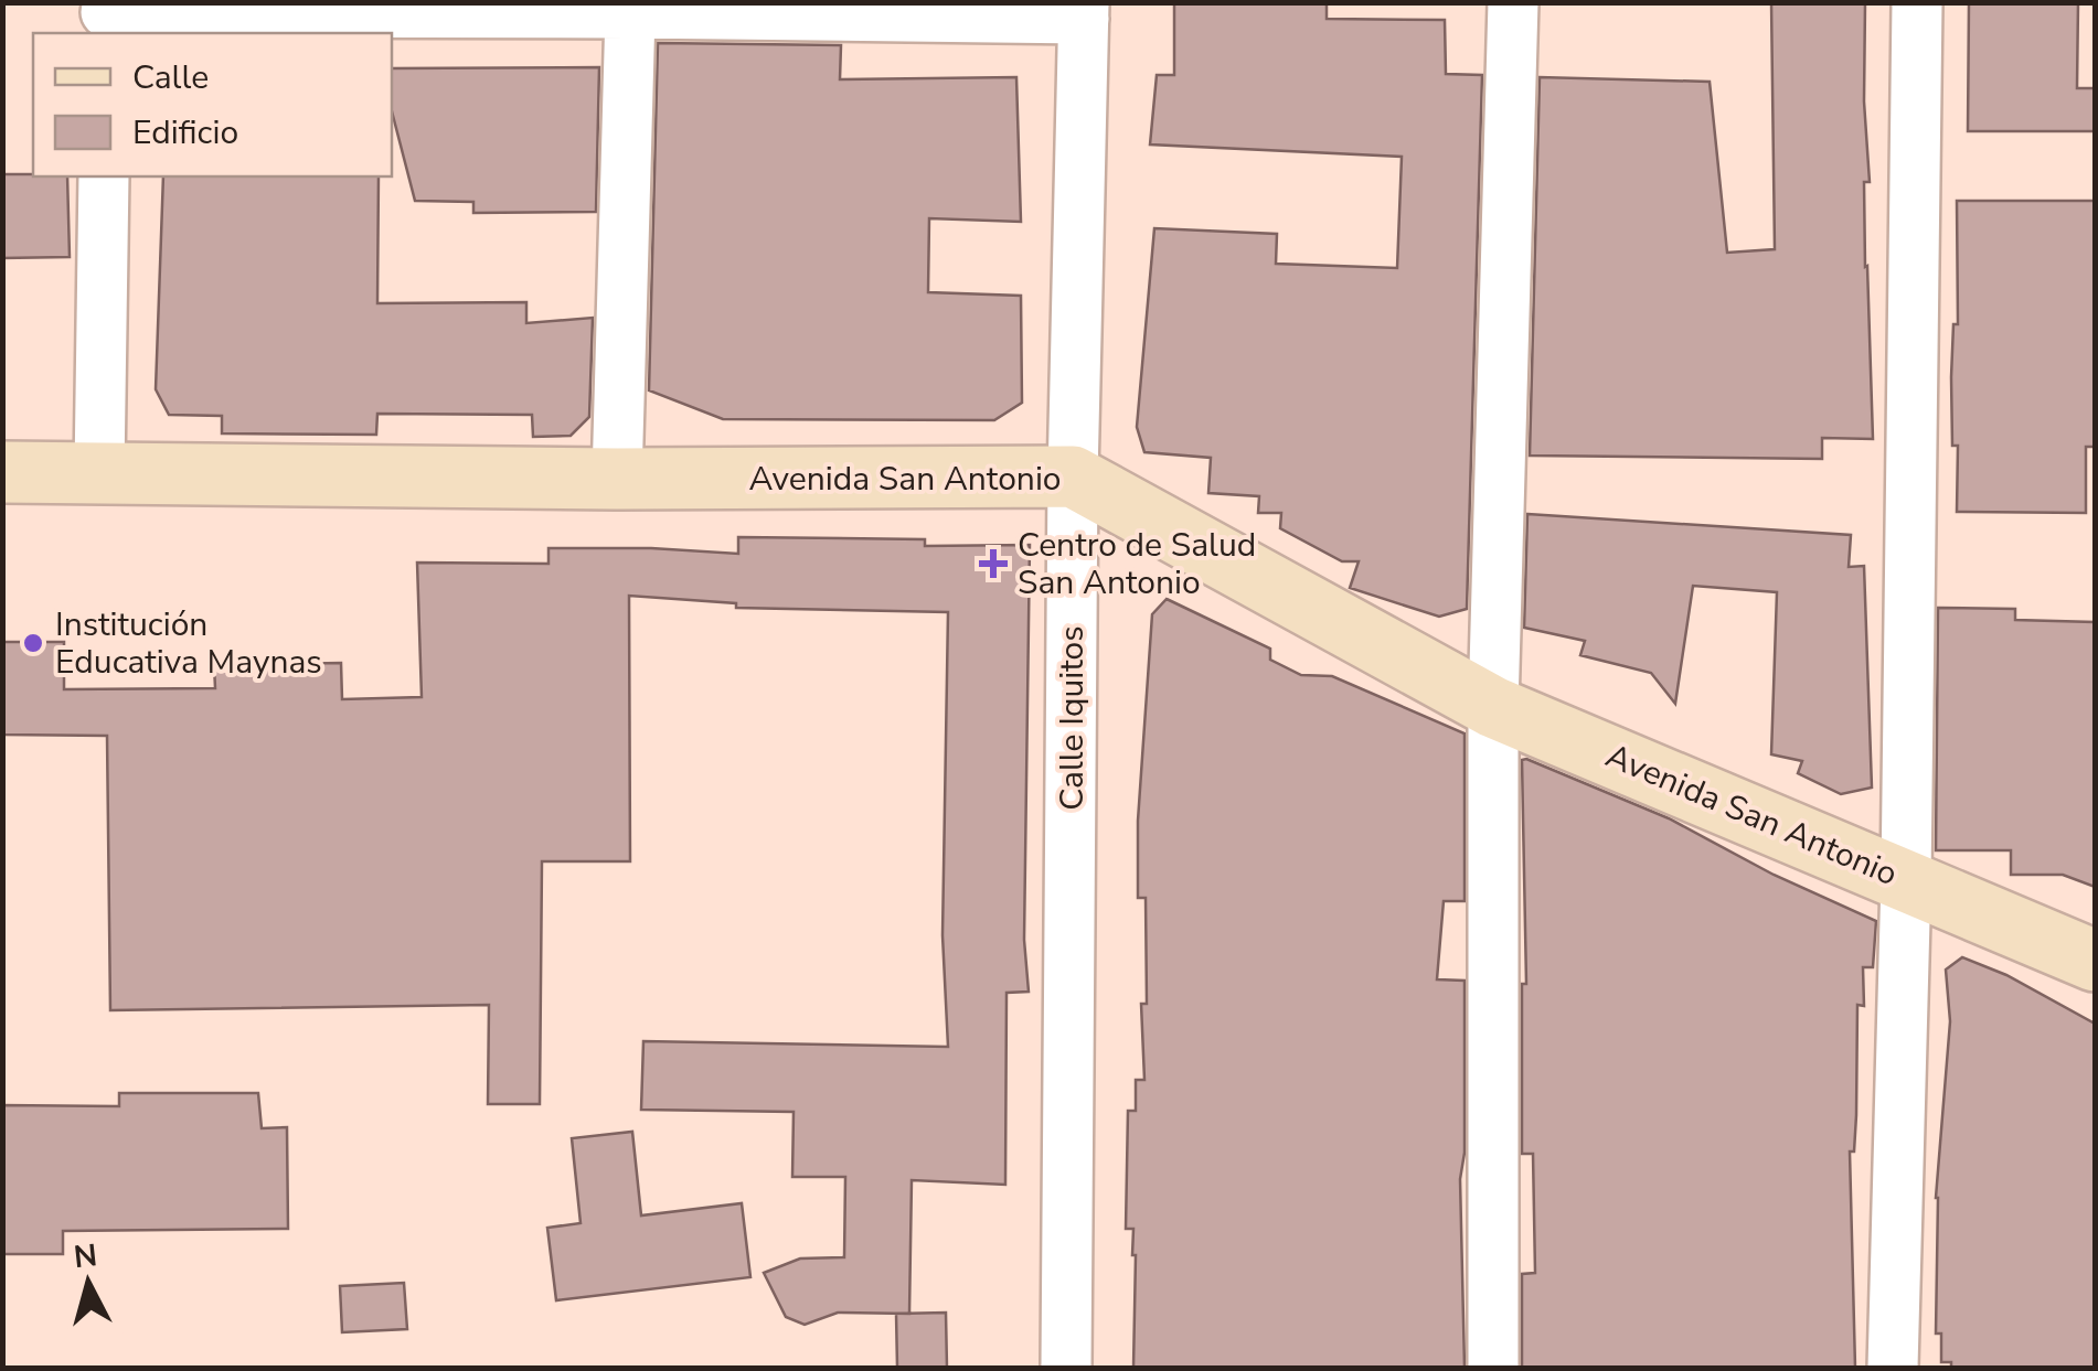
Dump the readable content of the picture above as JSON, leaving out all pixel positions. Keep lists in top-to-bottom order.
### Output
{
  "streets": {
    "main road": ["Avenida San Antonio"],
    "street": ["Calle Iquitos"]
  },
  "crossings": [
    ["Avenida San Antonio", "Calle Iquitos"]
  ],
  "places": {
    "health": ["Centro de Salud San Antonio"],
    "other": ["Institución Educativa Maynas"]
  },
  "legend": ["Calle", "Edificio"],
  "north": "top"
}
